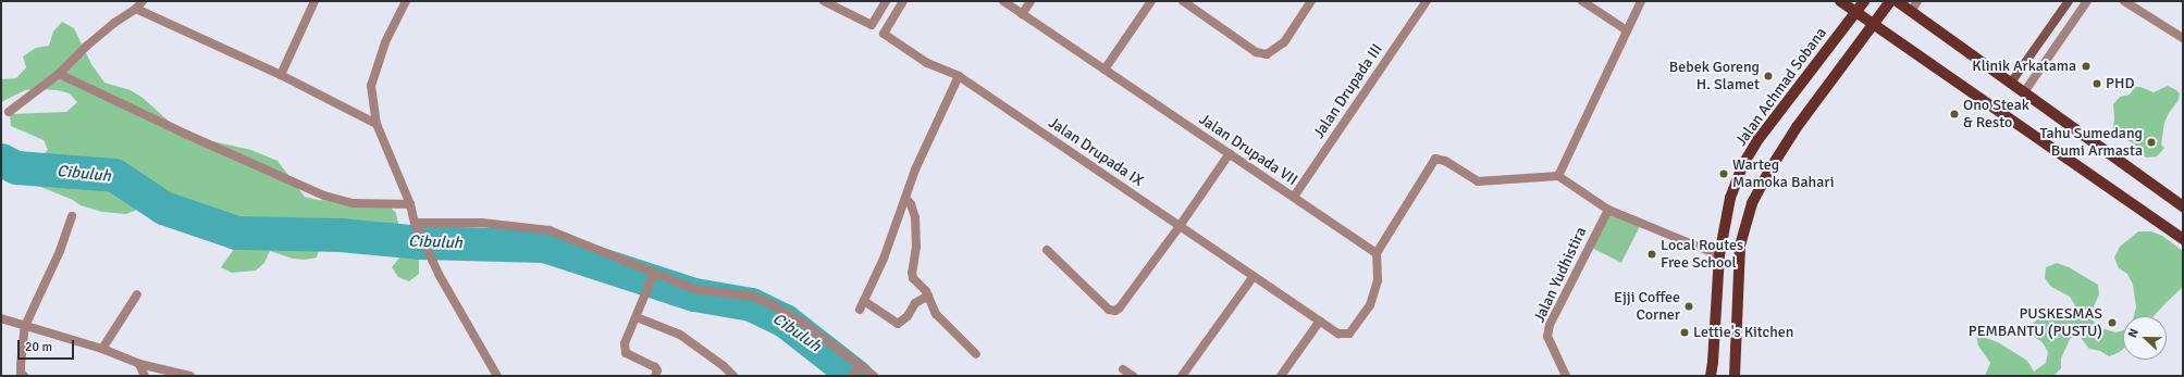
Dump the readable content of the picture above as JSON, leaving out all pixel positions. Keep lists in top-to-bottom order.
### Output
{
  "streets": {
    "main road": ["Jalan Achmad Sobana"],
    "street": [
      "Jalan Drupada III",
      "Jalan Drupada VII",
      "Jalan Drupada IX",
      "Jalan Yudhistira"
    ]
  },
  "crossings": [
    ["Jalan Drupada III", "Jalan Drupada VII"]
  ],
  "water": ["Cibuluh"],
  "places": [
    "Klinik Arkatama",
    "Bebek Goreng H. Slamet",
    "PHD",
    "Ono Steak & Resto",
    "Tahu Sumedang Bumi Armasta",
    "Warteg Mamoka Bahari",
    "Local Routes Free School",
    "Ejji Coffee Corner",
    "PUSKESMAS PEMBANTU (PUSTU)",
    "Lettie's Kitchen"
  ],
  "scale_bar": "20 m",
  "north": "left"
}
